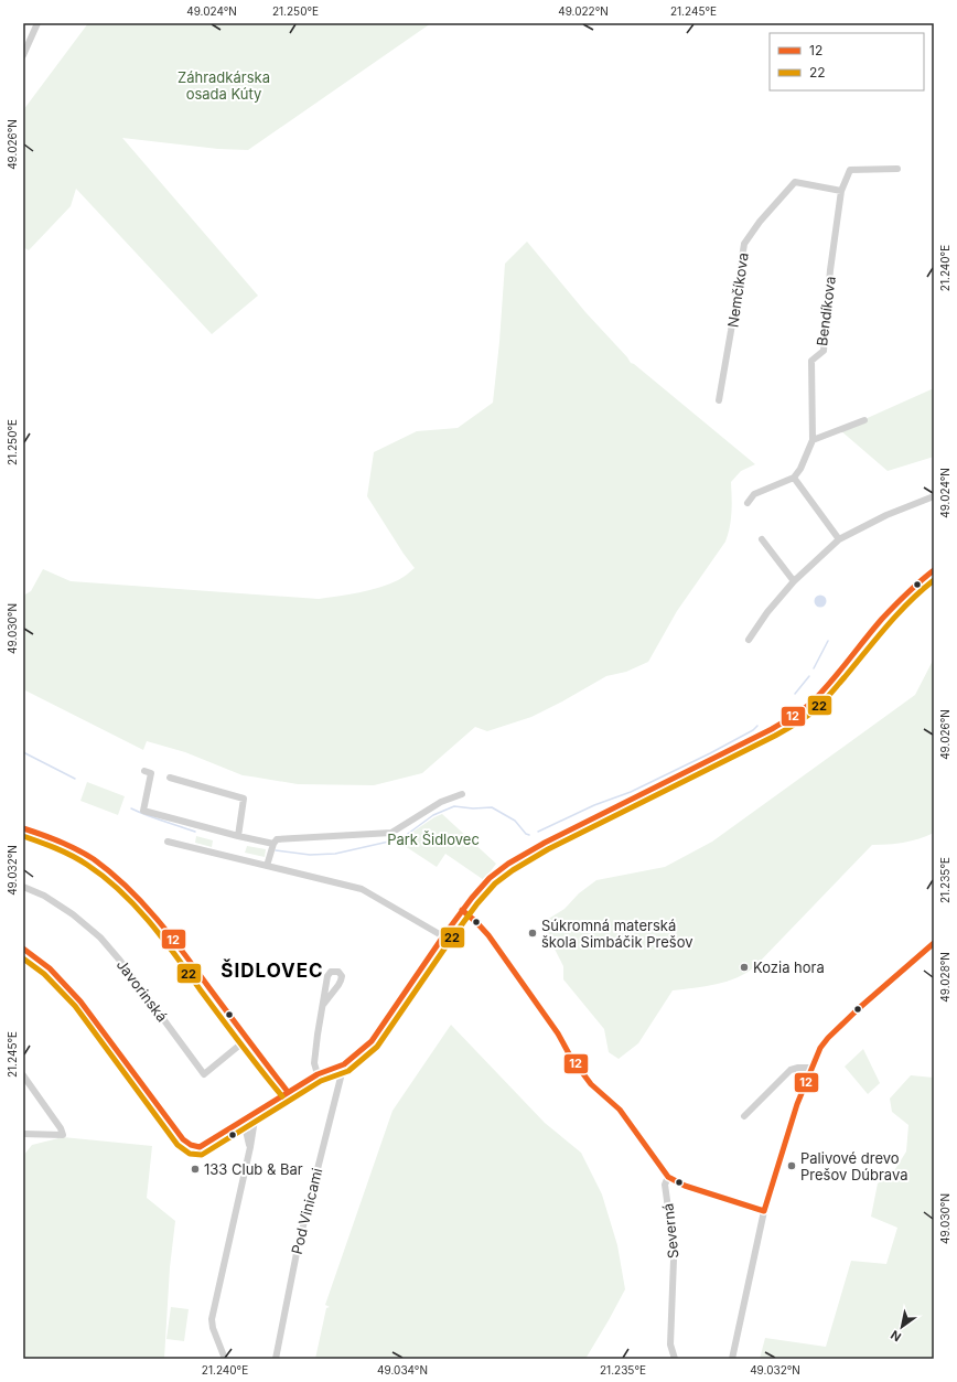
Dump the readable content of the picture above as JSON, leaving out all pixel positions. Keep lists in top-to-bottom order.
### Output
{
  "streets": {
    "street": [
      "Nemčíkova",
      "Bendíkova",
      "Javorinská",
      "Pod Vinicami",
      "Severná"
    ]
  },
  "crossings": [
    ["Nemčíkova", "Bendíkova"]
  ],
  "districts": ["ŠIDLOVEC"],
  "parks": ["Záhradkárska osada Kúty", "Park Šidlovec"],
  "places": [
    "Súkromná materská škola Simbáčik Prešov",
    "Kozia hora",
    "Palivové drevo Prešov Dúbrava",
    "133 Club & Bar"
  ],
  "lines": ["transit line 12", "transit line 22"],
  "legend": ["12", "22"],
  "north": "bottom left",
  "coordinates": [
    "49.024°N",
    "21.250°E",
    "49.022°N",
    "21.245°E",
    "49.026°N",
    "21.240°E",
    "49.030°N",
    "49.032°N",
    "21.235°E",
    "49.028°N",
    "49.034°N"
  ]
}
